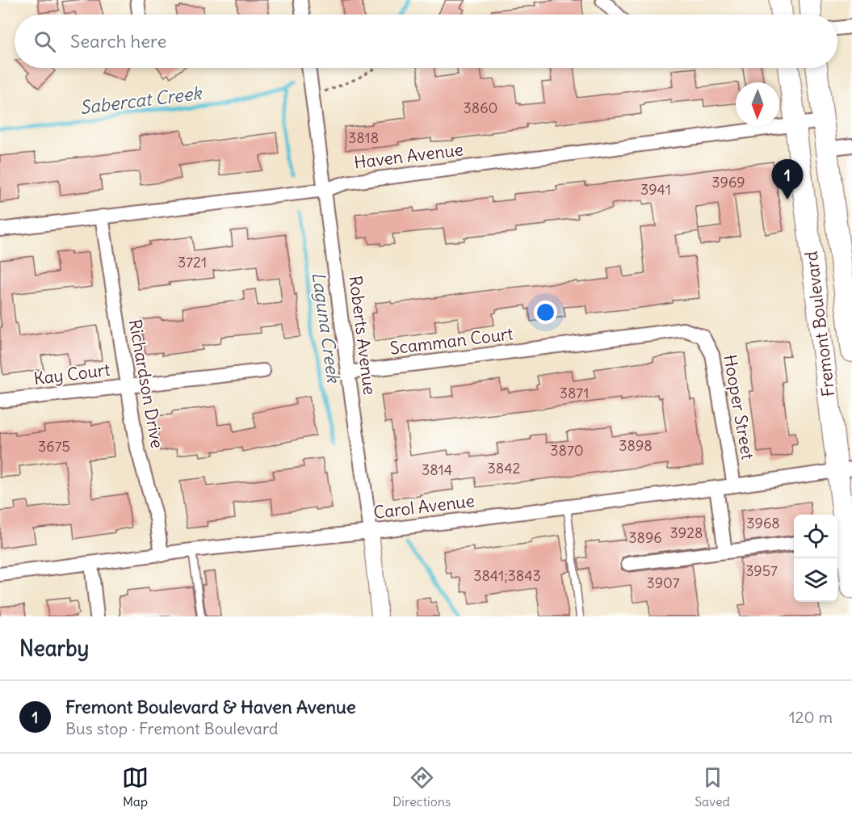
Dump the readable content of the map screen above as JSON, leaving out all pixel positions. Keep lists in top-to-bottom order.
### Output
{
  "streets": {
    "main road": ["Fremont Boulevard"],
    "street": [
      "Haven Avenue",
      "Roberts Avenue",
      "Scamman Court",
      "Kay Court",
      "Richardson Drive",
      "Hooper Street",
      "Carol Avenue"
    ]
  },
  "crossings": [
    ["Haven Avenue", "Fremont Boulevard"],
    ["Haven Avenue", "Roberts Avenue"],
    ["Haven Avenue", "Richardson Drive"],
    ["Fremont Boulevard", "Carol Avenue"],
    ["Roberts Avenue", "Scamman Court"],
    ["Roberts Avenue", "Carol Avenue"],
    ["Scamman Court", "Hooper Street"],
    ["Kay Court", "Richardson Drive"],
    ["Richardson Drive", "Carol Avenue"],
    ["Hooper Street", "Carol Avenue"]
  ],
  "water": ["Sabercat Creek", "Laguna Creek"],
  "house_numbers": [
    "3860",
    "3818",
    "3969",
    "3941",
    "3721",
    "3871",
    "3898",
    "3675",
    "3870",
    "3842",
    "3814",
    "3968",
    "3928",
    "3896",
    "3957",
    "3841;3843",
    "3907"
  ],
  "north": "bottom",
  "page": {
    "search": "Search here",
    "pins": "1",
    "heading": "Nearby",
    "list": [
      {
        "mark": "1",
        "name": "Fremont Boulevard & Haven Avenue",
        "note": "Bus stop · Fremont Boulevard",
        "value": "120 m"
      }
    ],
    "nav": ["Map", "Directions", "Saved"]
  }
}
